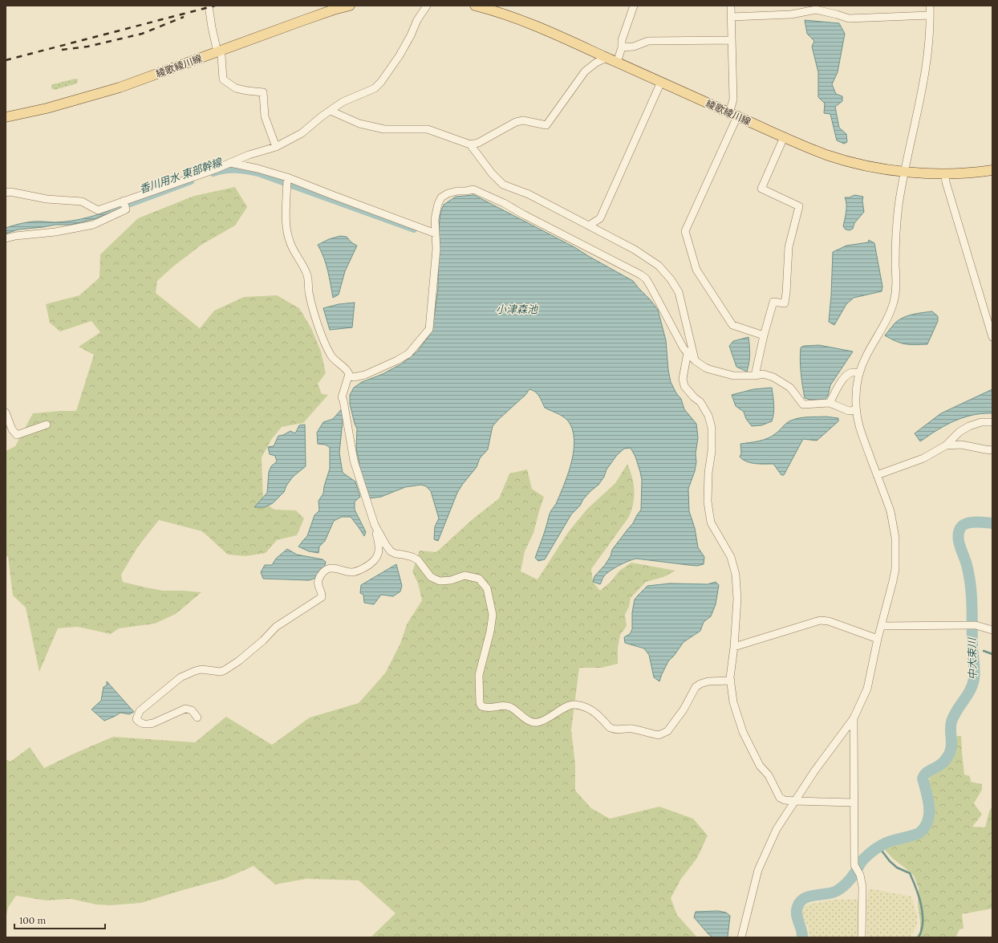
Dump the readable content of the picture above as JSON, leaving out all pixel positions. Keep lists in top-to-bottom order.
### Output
{
  "streets": {
    "main road": ["綾歌綾川線"]
  },
  "water": ["香川用水 東部幹線", "小津森池", "中大束川"],
  "scale_bar": "100 m"
}
